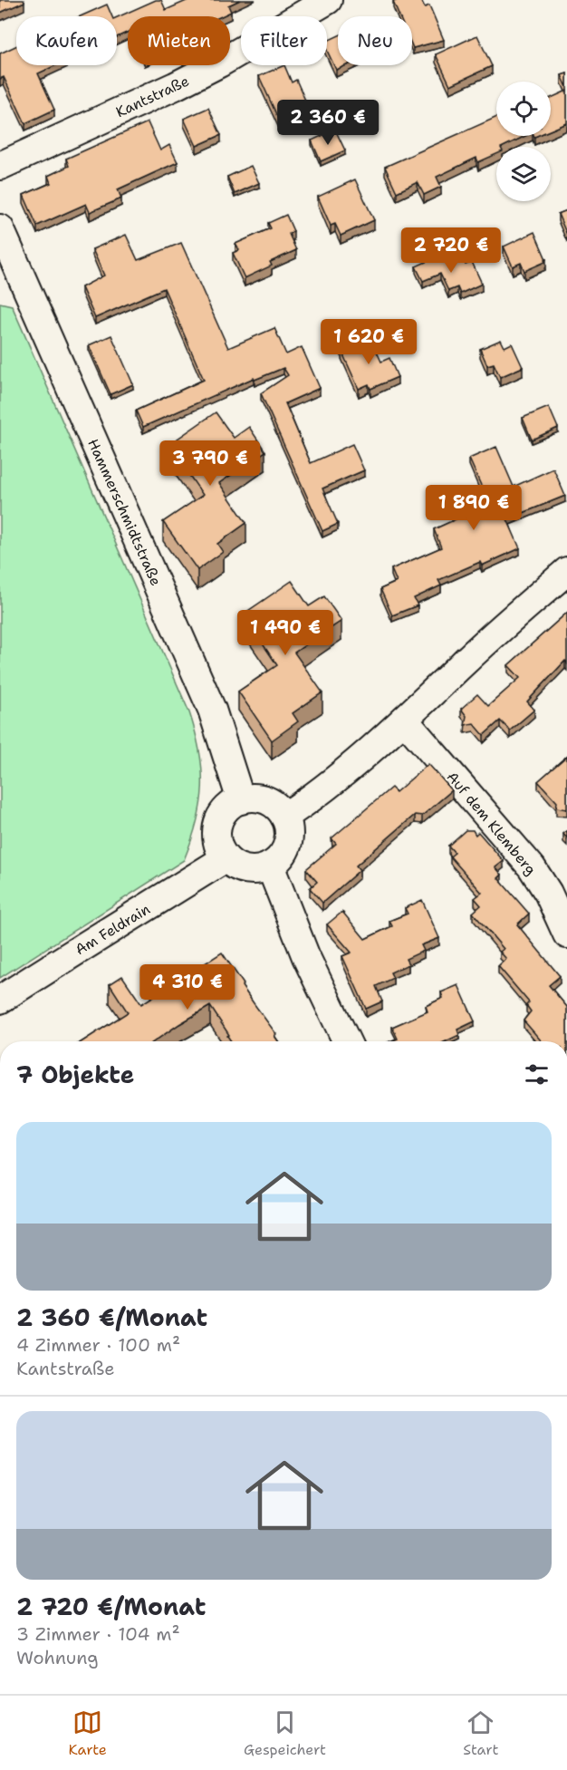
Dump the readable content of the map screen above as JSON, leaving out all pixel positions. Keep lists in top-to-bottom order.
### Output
{
  "streets": {
    "street": [
      "Kantstraße",
      "Hammerschmidtstraße",
      "Auf dem Klemberg",
      "Am Feldrain"
    ]
  },
  "crossings": [
    ["Hammerschmidtstraße", "Am Feldrain"]
  ],
  "page": {
    "chip": [
      "Kaufen",
      "Mieten",
      "Filter",
      "Neu"
    ],
    "price": [
      "2 360 €",
      "2 720 €",
      "1 620 €",
      "3 790 €",
      "1 890 €",
      "1 490 €",
      "4 310 €"
    ],
    "heading": "7 Objekte",
    "list": [
      {
        "name": "2 360 €/Monat",
        "note": "4 Zimmer · 100 m² · Kantstraße"
      },
      {
        "name": "2 720 €/Monat",
        "note": "3 Zimmer · 104 m² · Wohnung"
      }
    ],
    "tabs": ["Karte", "Gespeichert", "Start"]
  }
}
